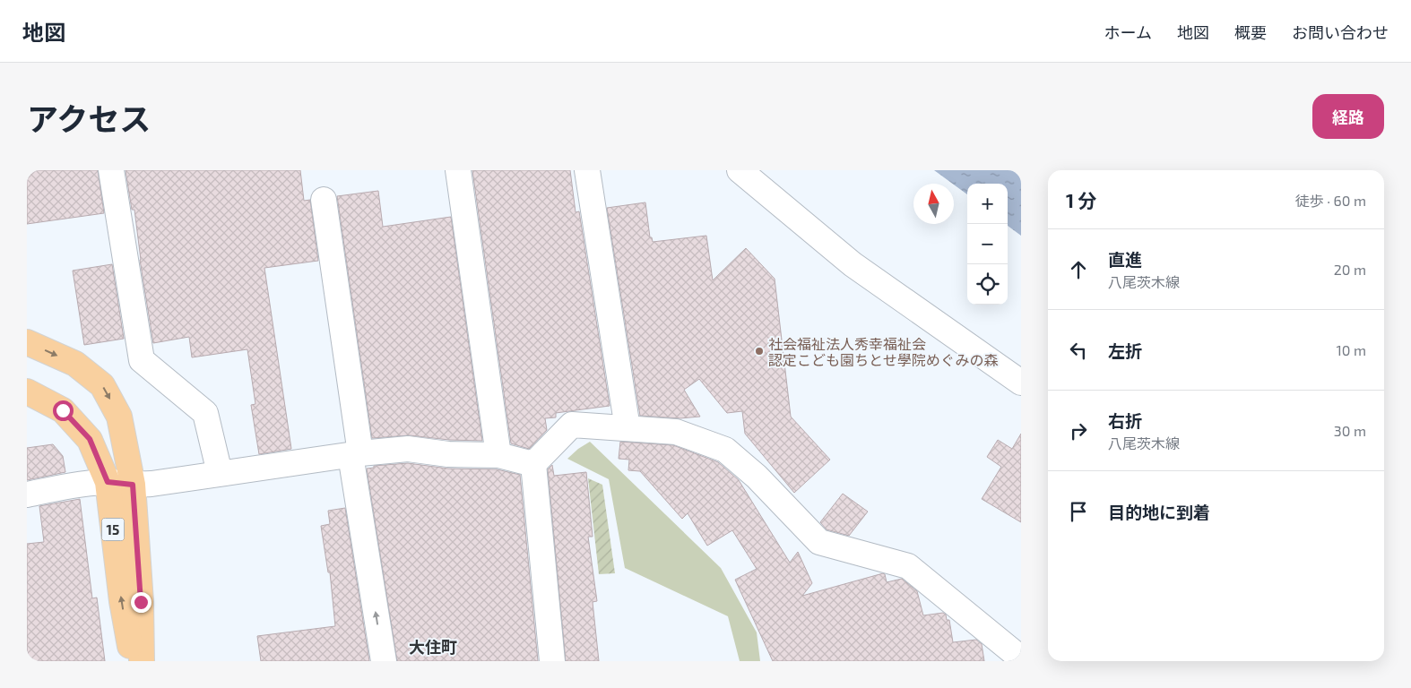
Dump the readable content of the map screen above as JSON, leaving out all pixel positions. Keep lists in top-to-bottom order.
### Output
{
  "streets": {
    "main road": ["15"]
  },
  "districts": ["大住町"],
  "places": ["社会福祉法人秀幸福祉会 認定こども園ちとせ學院めぐみの森"],
  "north": "top",
  "page": {
    "header": "地図",
    "nav": [
      "ホーム",
      "地図",
      "概要",
      "お問い合わせ"
    ],
    "title": "アクセス",
    "buttons": "経路",
    "heading": ["1 分", "徒歩 · 60 m"],
    "map_buttons": ["+", "−"],
    "list": [
      ["直進", "八尾茨木線", "20 m"],
      ["左折", "10 m"],
      ["右折", "八尾茨木線", "30 m"],
      "目的地に到着"
    ]
  }
}
